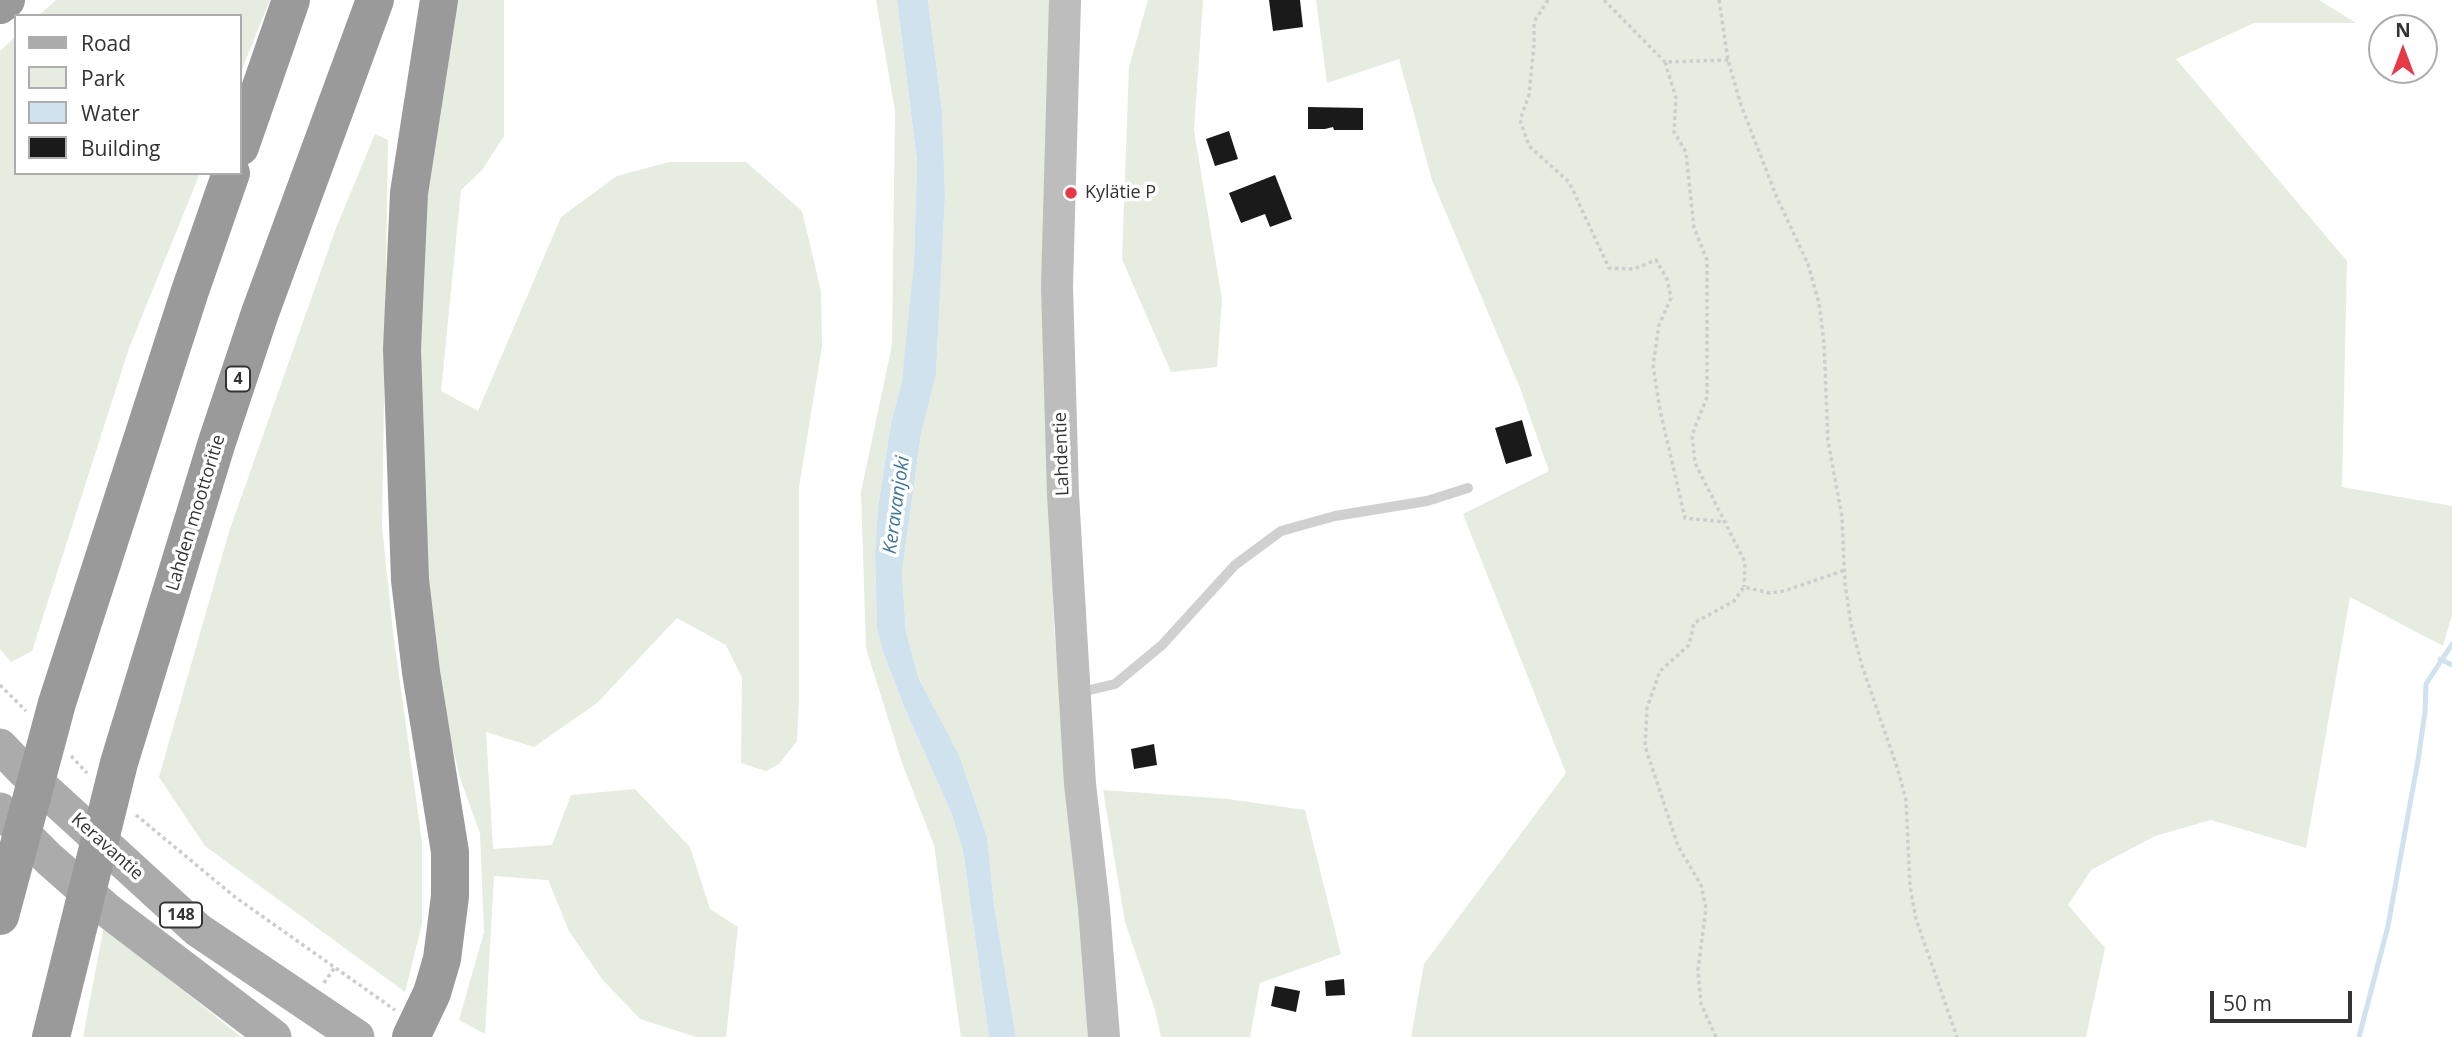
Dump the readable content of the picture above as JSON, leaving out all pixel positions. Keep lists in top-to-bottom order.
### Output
{
  "streets": {
    "highway": ["4", "Lahden moottoritie"],
    "main road": ["Lahdentie", "Keravantie", "148"]
  },
  "water": ["Keravanjoki"],
  "places": ["Kylätie P"],
  "legend": [
    "Road",
    "Park",
    "Water",
    "Building"
  ],
  "scale_bar": "50 m",
  "north": "top"
}
